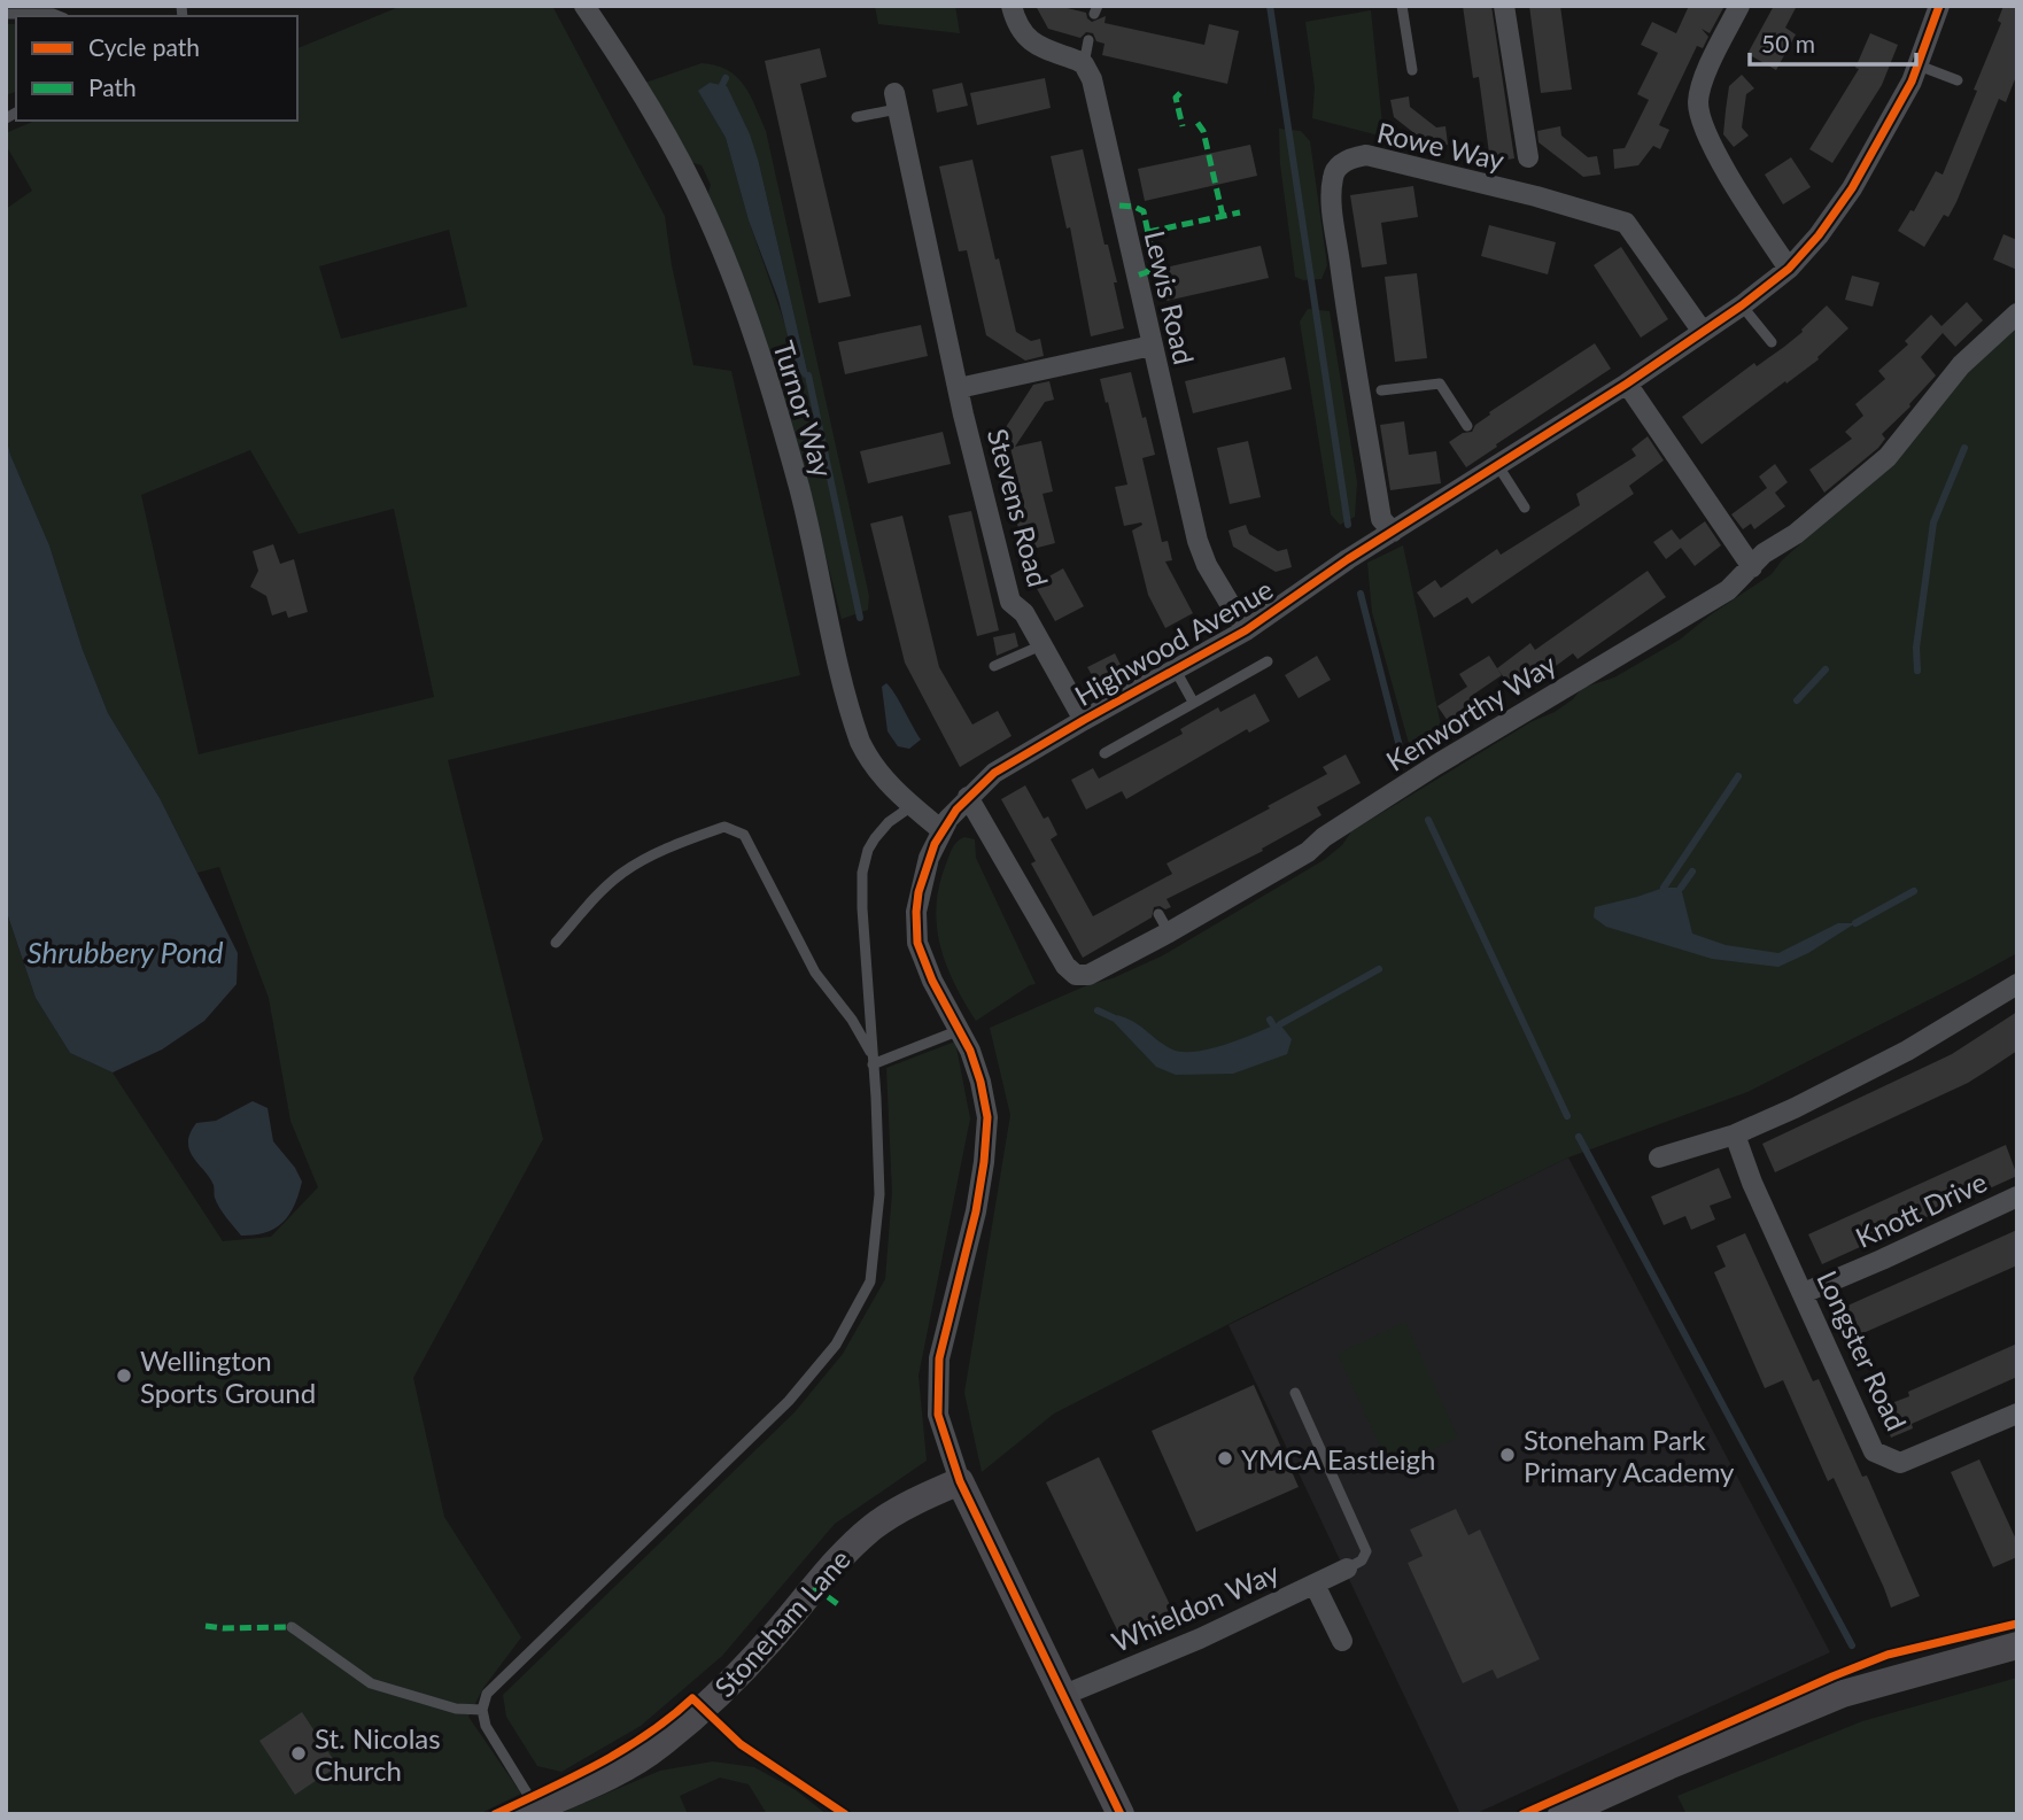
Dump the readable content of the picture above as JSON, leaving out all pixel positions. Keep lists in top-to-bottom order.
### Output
{
  "streets": {
    "street": [
      "Rowe Way",
      "Lewis Road",
      "Turnor Way",
      "Stevens Road",
      "Highwood Avenue",
      "Kenworthy Way",
      "Knott Drive",
      "Longster Road",
      "Whieldon Way",
      "Stoneham Lane"
    ]
  },
  "crossings": [
    ["Rowe Way", "Highwood Avenue"],
    ["Lewis Road", "Highwood Avenue"],
    ["Turnor Way", "Highwood Avenue"],
    ["Stevens Road", "Highwood Avenue"],
    ["Highwood Avenue", "Kenworthy Way"],
    ["Highwood Avenue", "Stoneham Lane"],
    ["Knott Drive", "Longster Road"]
  ],
  "water": ["Shrubbery Pond"],
  "places": [
    "Wellington Sports Ground",
    "Stoneham Park Primary Academy",
    "YMCA Eastleigh",
    "St. Nicolas Church"
  ],
  "legend": ["Cycle path", "Path"],
  "scale_bar": "50 m"
}
